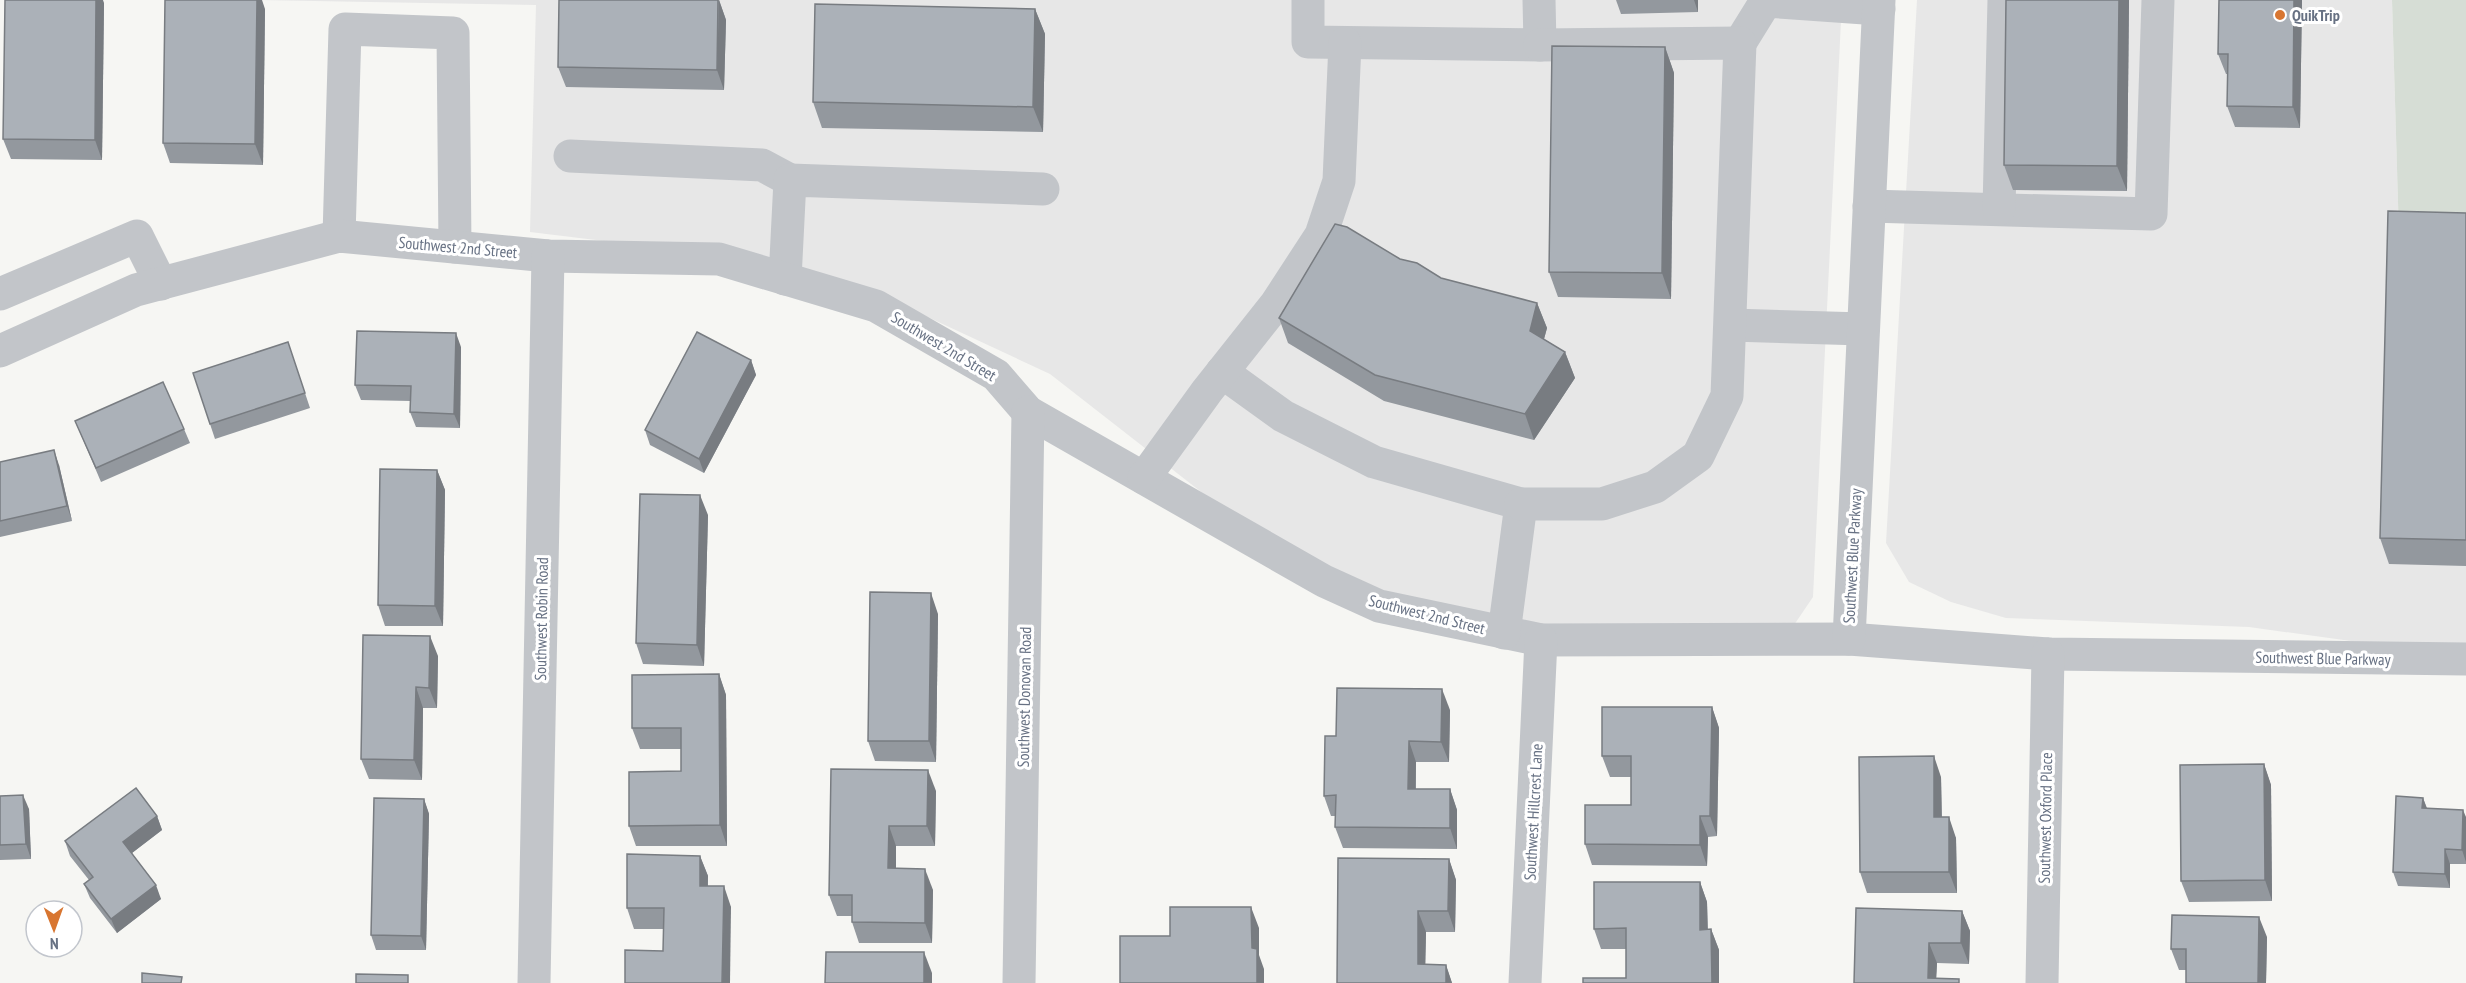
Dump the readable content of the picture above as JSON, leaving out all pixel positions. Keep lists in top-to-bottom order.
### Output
{
  "streets": {
    "street": [
      "Southwest 2nd Street",
      "Southwest Blue Parkway",
      "Southwest Robin Road",
      "Southwest Donovan Road",
      "Southwest Hillcrest Lane",
      "Southwest Oxford Place"
    ]
  },
  "crossings": [
    ["Southwest 2nd Street", "Southwest Blue Parkway"],
    ["Southwest 2nd Street", "Southwest Robin Road"],
    ["Southwest 2nd Street", "Southwest Donovan Road"],
    ["Southwest 2nd Street", "Southwest Hillcrest Lane"],
    ["Southwest Blue Parkway", "Southwest Oxford Place"]
  ],
  "places": ["QuikTrip"],
  "north": "bottom"
}
